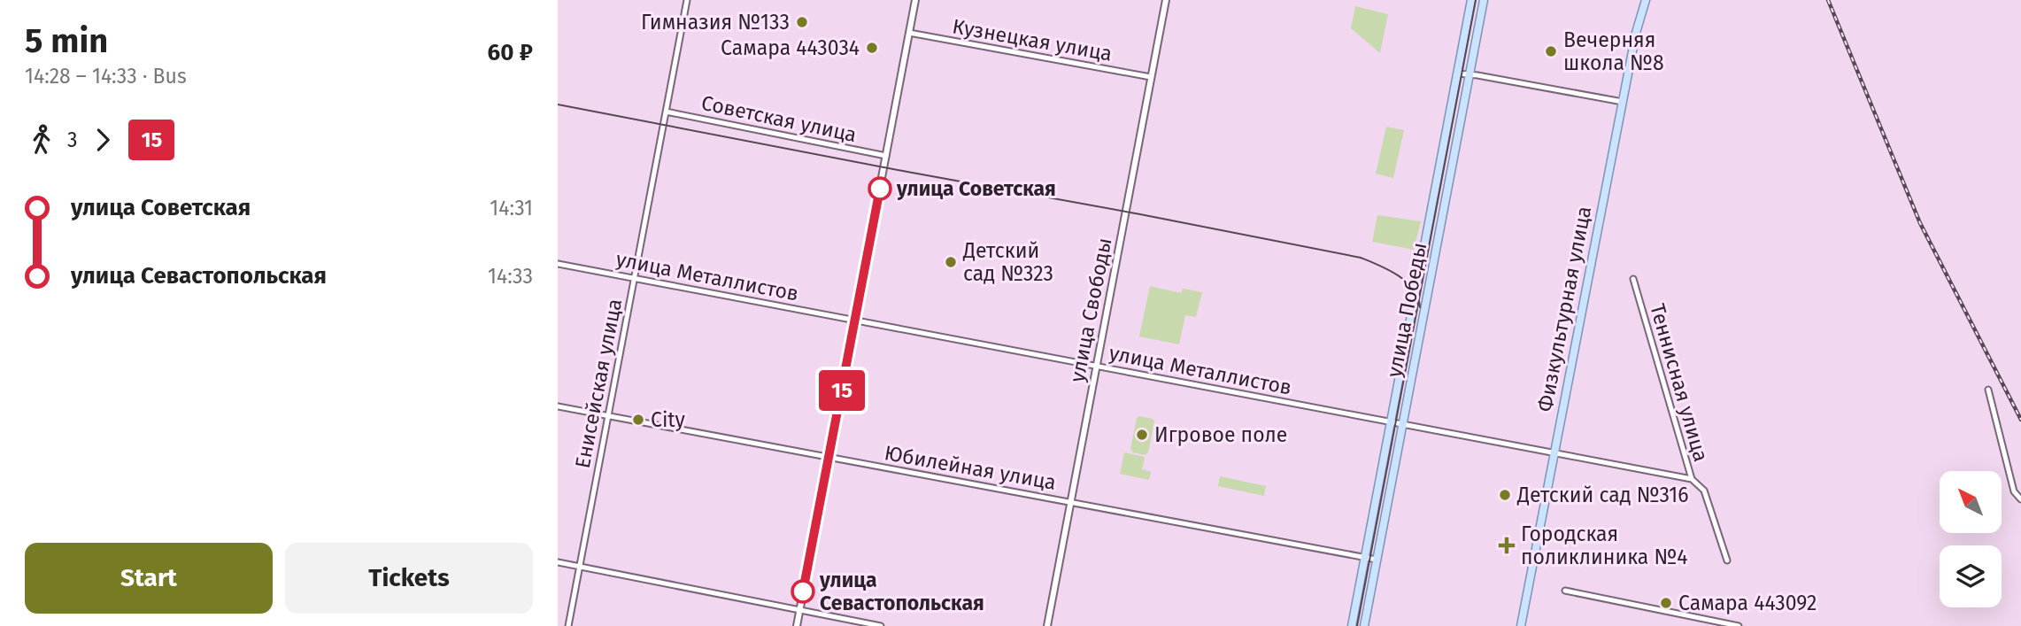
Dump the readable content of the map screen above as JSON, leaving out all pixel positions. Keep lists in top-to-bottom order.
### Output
{
  "streets": {
    "main road": ["Физкультурная улица", "улица Победы"],
    "street": [
      "Кузнецкая улица",
      "Советская улица",
      "улица Металлистов",
      "улица Свободы",
      "Теннисная улица",
      "Енисейская улица",
      "Юбилейная улица"
    ]
  },
  "crossings": [
    ["Кузнецкая улица", "улица Свободы"],
    ["Советская улица", "Енисейская улица"],
    ["улица Металлистов", "Физкультурная улица"],
    ["улица Металлистов", "улица Свободы"],
    ["улица Металлистов", "улица Победы"],
    ["улица Металлистов", "Теннисная улица"],
    ["улица Металлистов", "Енисейская улица"],
    ["улица Свободы", "Юбилейная улица"],
    ["улица Победы", "Юбилейная улица"],
    ["Енисейская улица", "Юбилейная улица"]
  ],
  "places": {
    "other": [
      "Гимназия №133",
      "Самара 443034",
      "Вечерняя школа №8",
      "улица Советская",
      "Детский сад №323",
      "City",
      "Игровое поле",
      "Детский сад №316",
      "улица Севастопольская",
      "Самара 443092"
    ],
    "health": ["Городская поликлиника №4"]
  },
  "lines": ["bus line 15"],
  "north": "top left",
  "page": {
    "heading": ["5 min", "14:28 – 14:33 · Bus", "60 ₽"],
    "on_map": "15",
    "legs": ["3", "15"],
    "list": [
      {
        "name": "улица Советская",
        "value": "14:31"
      },
      {
        "name": "улица Севастопольская",
        "value": "14:33"
      }
    ],
    "buttons": ["Start", "Tickets"]
  }
}
